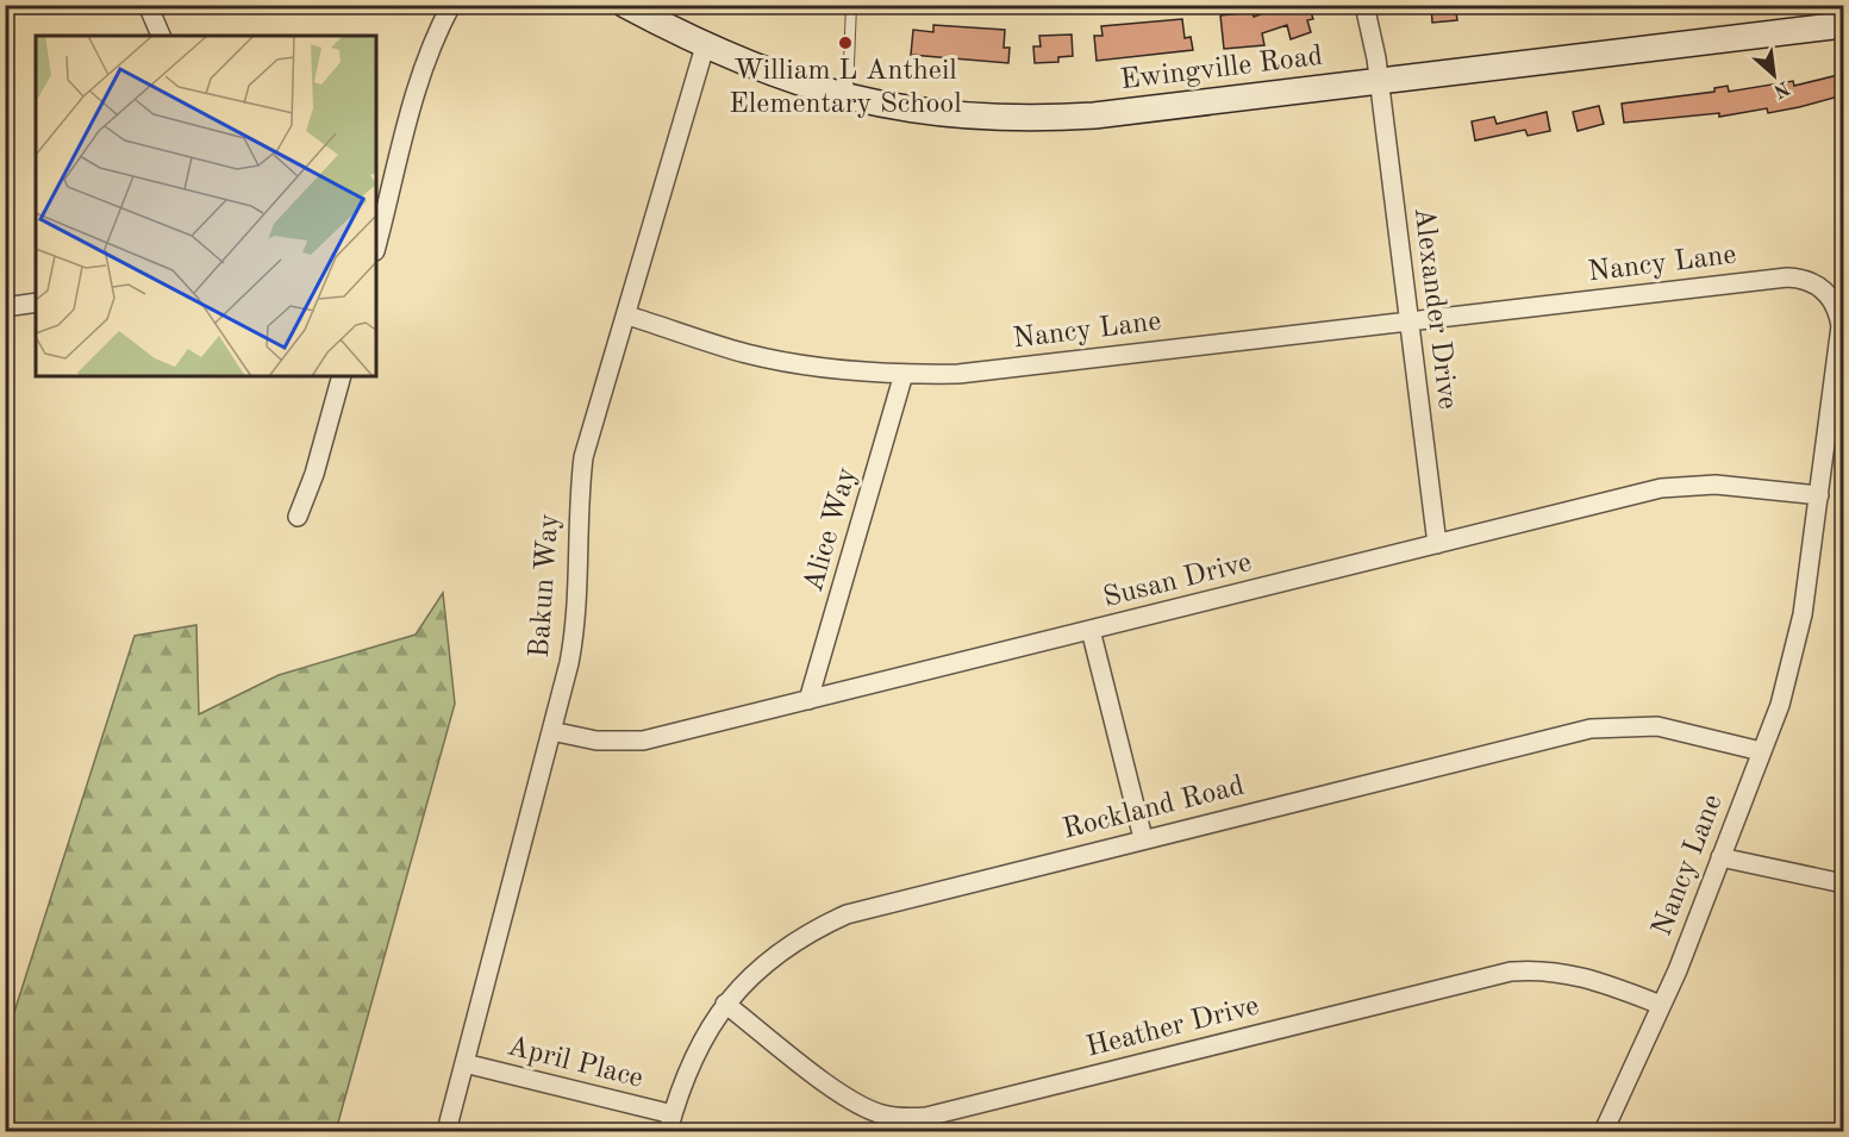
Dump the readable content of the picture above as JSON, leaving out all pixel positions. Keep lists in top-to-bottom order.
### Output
{
  "streets": {
    "main road": ["Ewingville Road"],
    "street": [
      "Nancy Lane",
      "Alexander Drive",
      "Alice Way",
      "Susan Drive",
      "Bakun Way",
      "Rockland Road",
      "Heather Drive",
      "April Place"
    ]
  },
  "crossings": [
    ["Ewingville Road", "Alexander Drive"],
    ["Ewingville Road", "Bakun Way"],
    ["Nancy Lane", "Alexander Drive"],
    ["Nancy Lane", "Alice Way"],
    ["Nancy Lane", "Susan Drive"],
    ["Nancy Lane", "Bakun Way"],
    ["Nancy Lane", "Rockland Road"],
    ["Nancy Lane", "Heather Drive"],
    ["Alexander Drive", "Susan Drive"],
    ["Alice Way", "Susan Drive"],
    ["Susan Drive", "Bakun Way"],
    ["Bakun Way", "April Place"],
    ["Rockland Road", "Heather Drive"],
    ["Rockland Road", "April Place"]
  ],
  "places": ["William L Antheil Elementary School"],
  "north": "bottom right"
}
